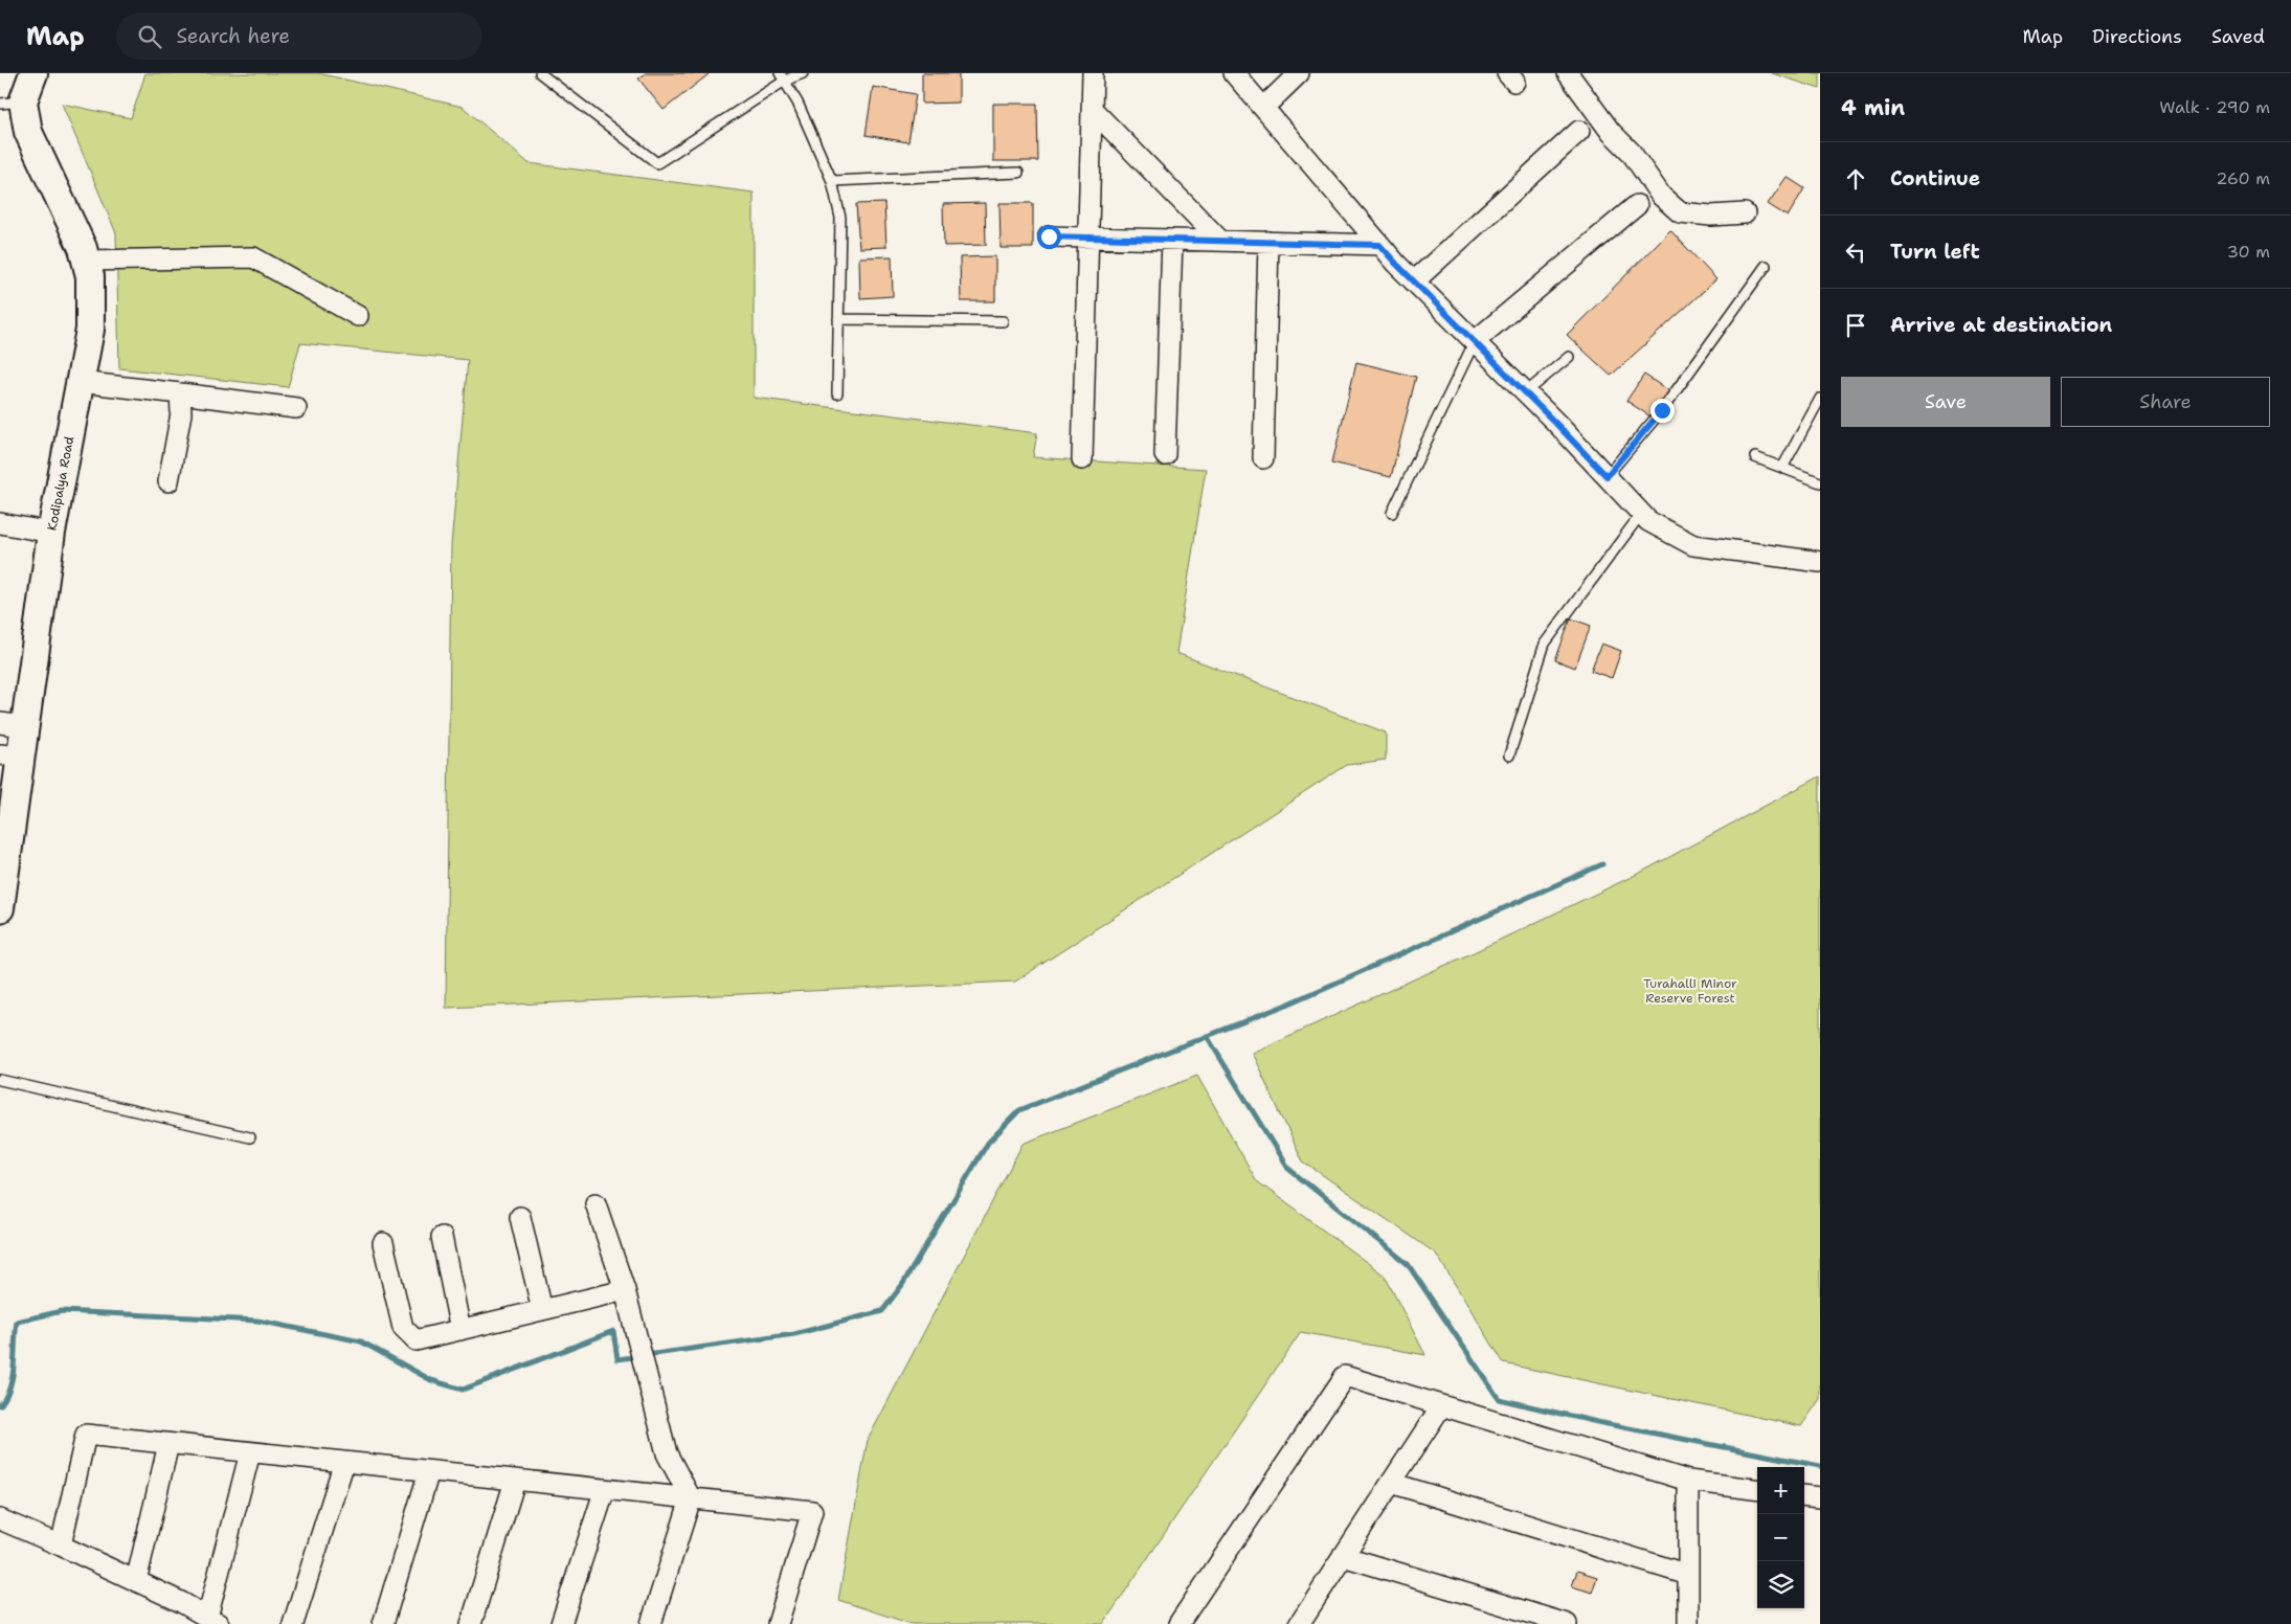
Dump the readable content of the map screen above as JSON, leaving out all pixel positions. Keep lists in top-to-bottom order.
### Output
{
  "streets": {
    "main road": ["Kodipalya Road"]
  },
  "parks": ["Turahalli Minor Reserve Forest"],
  "page": {
    "header": "Map",
    "search": "Search here",
    "nav": ["Map", "Directions", "Saved"],
    "heading": ["4 min", "Walk · 290 m"],
    "list": [
      ["Continue", "260 m"],
      ["Turn left", "30 m"],
      "Arrive at destination"
    ],
    "buttons": ["Save", "Share"],
    "map_buttons": ["+", "−"]
  }
}
